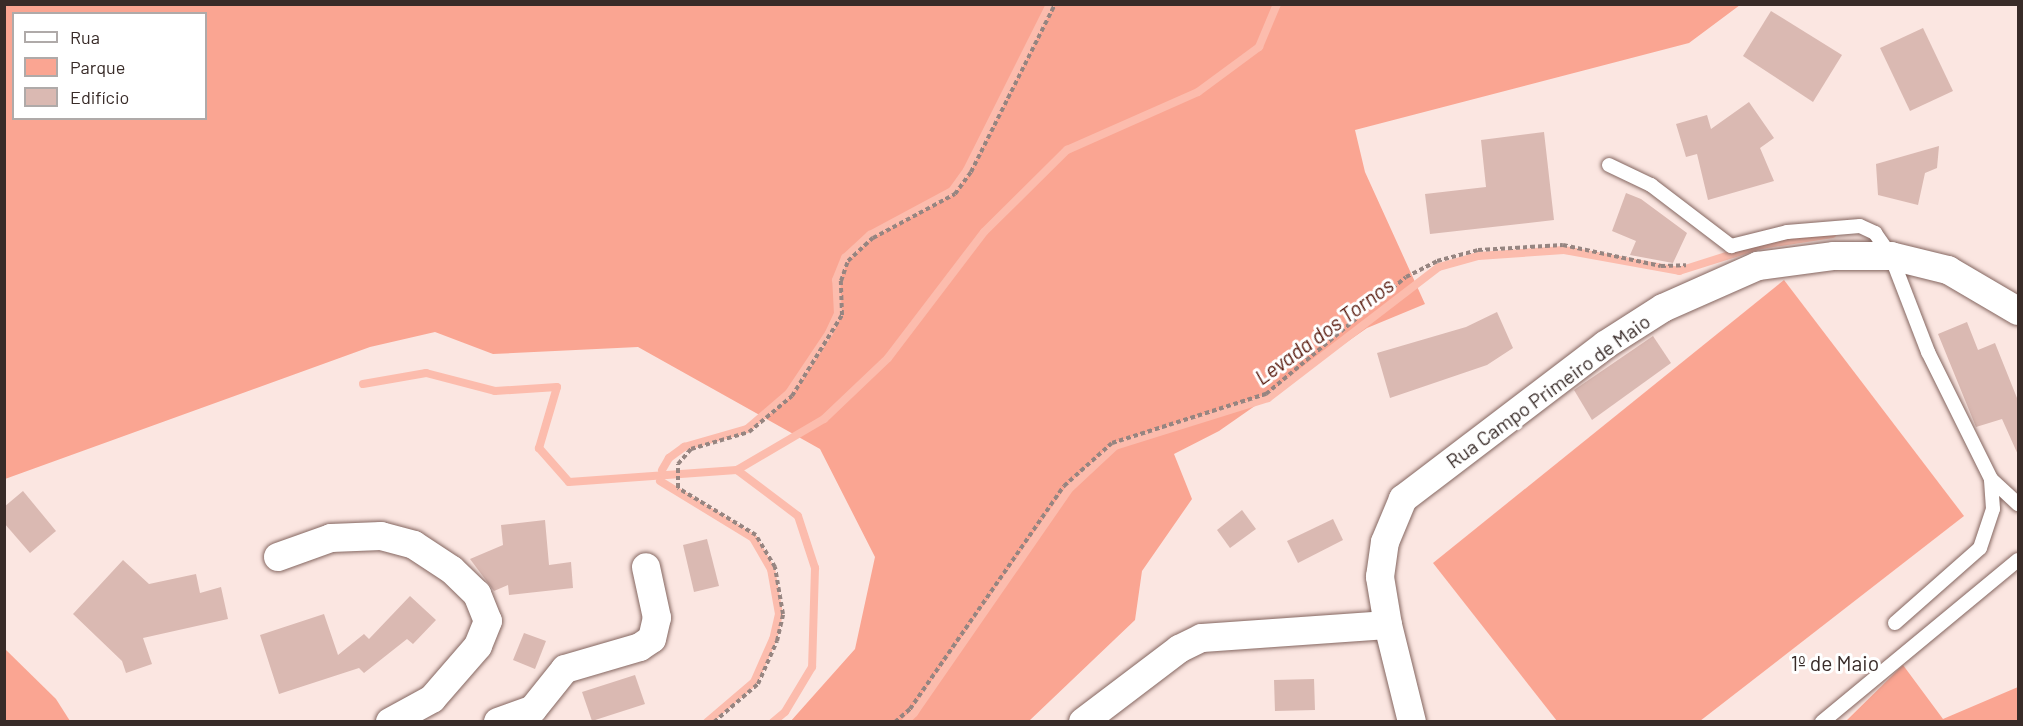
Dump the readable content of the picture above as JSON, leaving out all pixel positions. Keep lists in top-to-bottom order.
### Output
{
  "streets": {
    "street": ["Rua Campo Primeiro de Maio"]
  },
  "districts": ["1º de Maio"],
  "water": ["Levada dos Tornos"],
  "legend": ["Rua", "Parque", "Edifício"]
}
